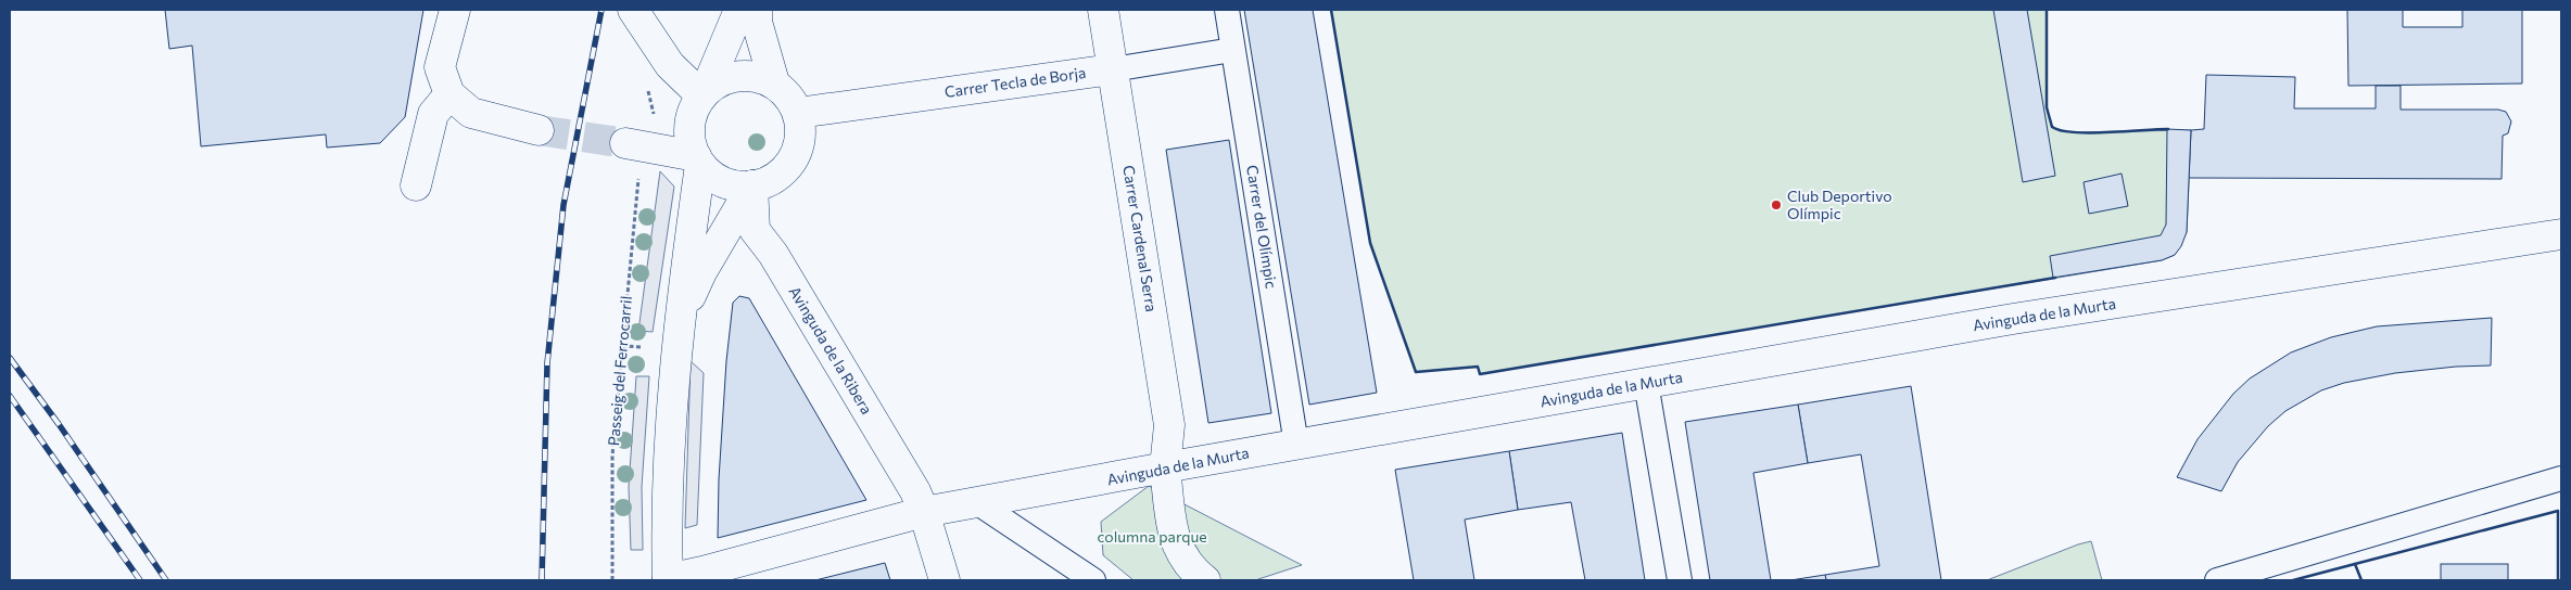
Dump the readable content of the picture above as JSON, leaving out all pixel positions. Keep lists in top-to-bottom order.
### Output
{
  "streets": {
    "street": [
      "Carrer Tecla de Borja",
      "Carrer del Olímpic",
      "Carrer Cardenal Serra",
      "Avinguda de la Murta",
      "Avinguda de la Ribera"
    ],
    "path": ["Passeig del Ferrocarril"]
  },
  "crossings": [
    ["Carrer Tecla de Borja", "Carrer del Olímpic"],
    ["Carrer Tecla de Borja", "Carrer Cardenal Serra"],
    ["Carrer Tecla de Borja", "Avinguda de la Ribera"],
    ["Carrer del Olímpic", "Avinguda de la Murta"],
    ["Carrer Cardenal Serra", "Avinguda de la Murta"],
    ["Avinguda de la Murta", "Avinguda de la Ribera"]
  ],
  "parks": ["columna parque"],
  "places": ["Club Deportivo Olímpic"]
}
